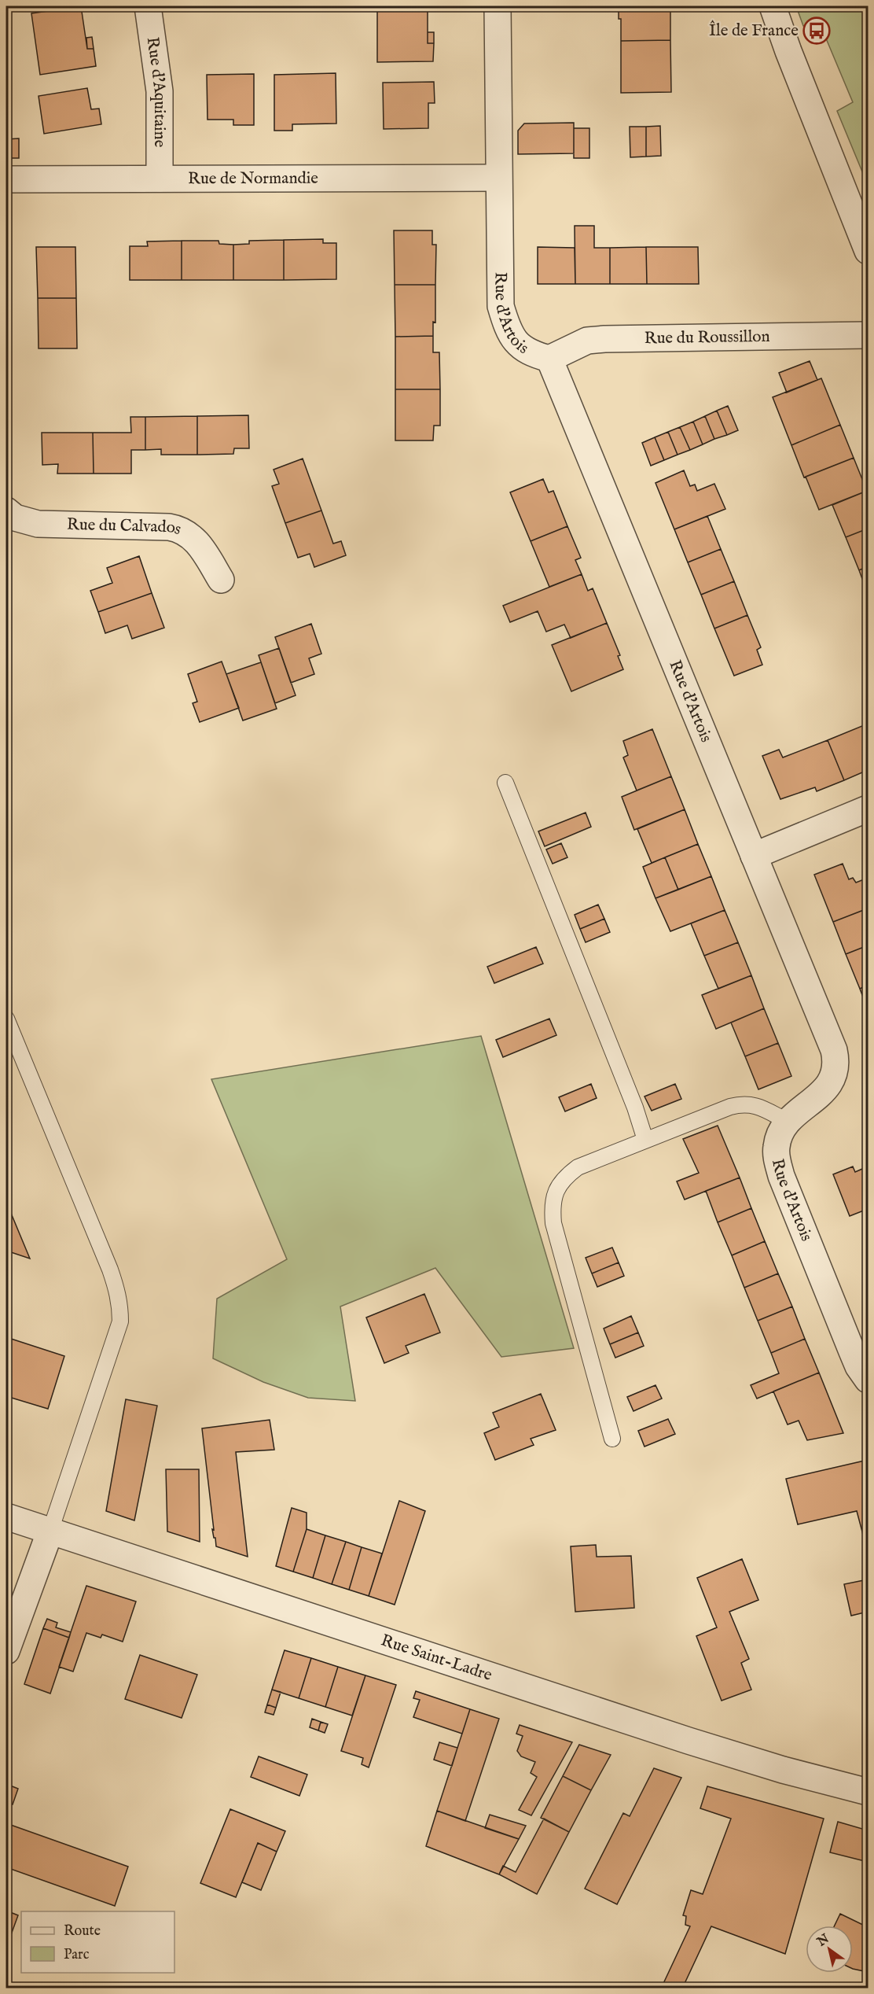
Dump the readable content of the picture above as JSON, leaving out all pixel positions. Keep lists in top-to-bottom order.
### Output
{
  "streets": {
    "street": [
      "Rue d'Aquitaine",
      "Rue de Normandie",
      "Rue d'Artois",
      "Rue du Roussillon",
      "Rue du Calvados",
      "Rue Saint-Ladre"
    ]
  },
  "crossings": [
    ["Rue d'Aquitaine", "Rue de Normandie"],
    ["Rue de Normandie", "Rue d'Artois"],
    ["Rue d'Artois", "Rue du Roussillon"]
  ],
  "places": {
    "bus stop": ["Île de France"]
  },
  "legend": ["Route", "Parc"],
  "north": "top left"
}
